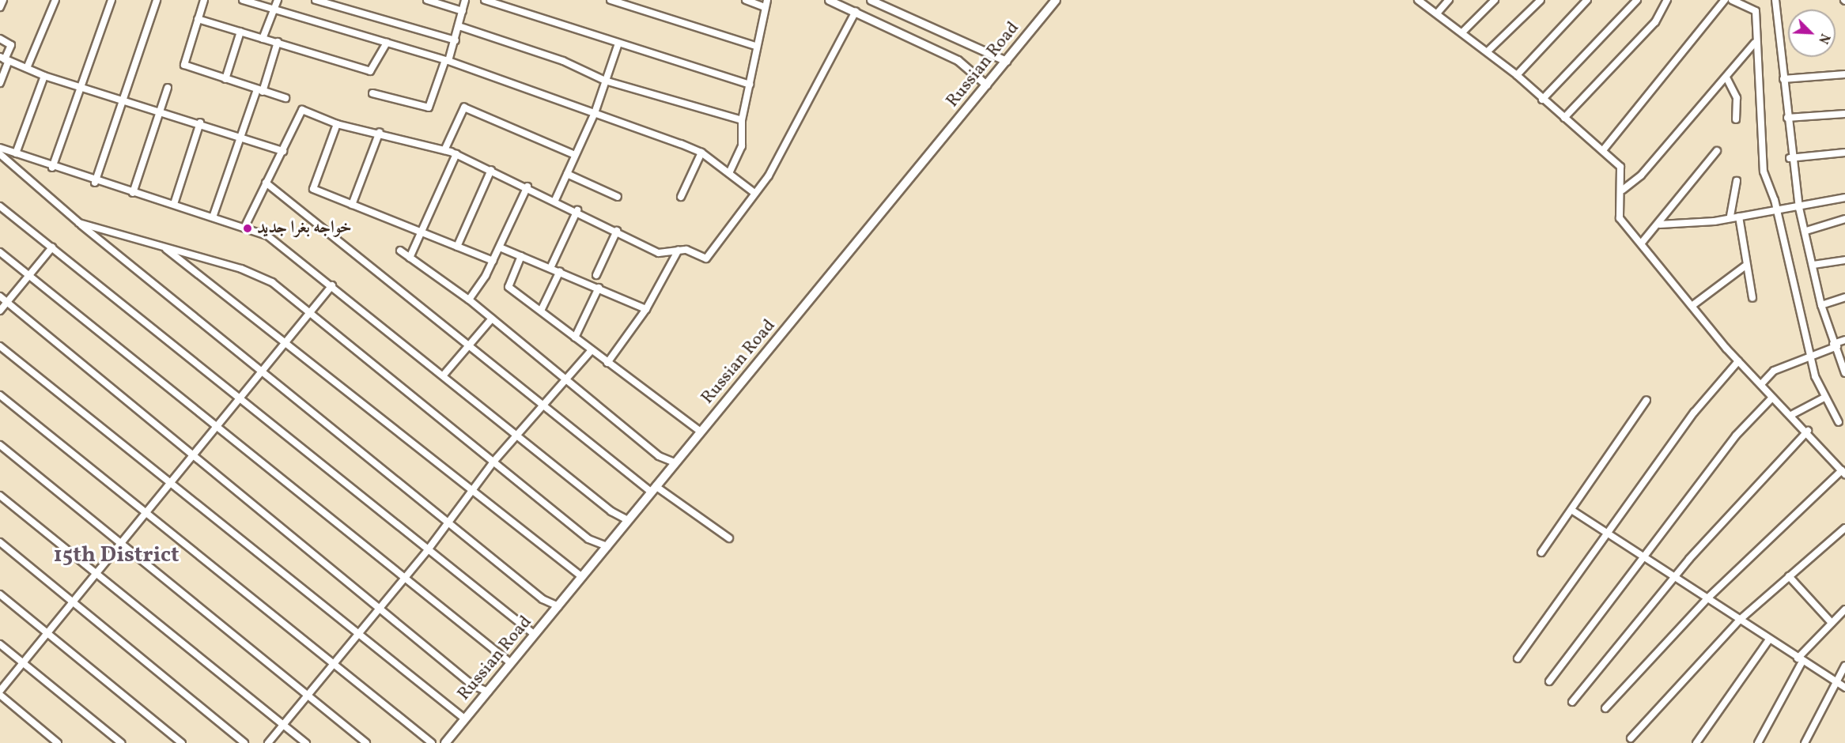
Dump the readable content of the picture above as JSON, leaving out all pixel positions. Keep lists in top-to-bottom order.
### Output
{
  "streets": {
    "main road": ["Russian Road"]
  },
  "districts": ["15th District"],
  "places": ["خواجه بغرا جدید"],
  "north": "bottom right"
}
